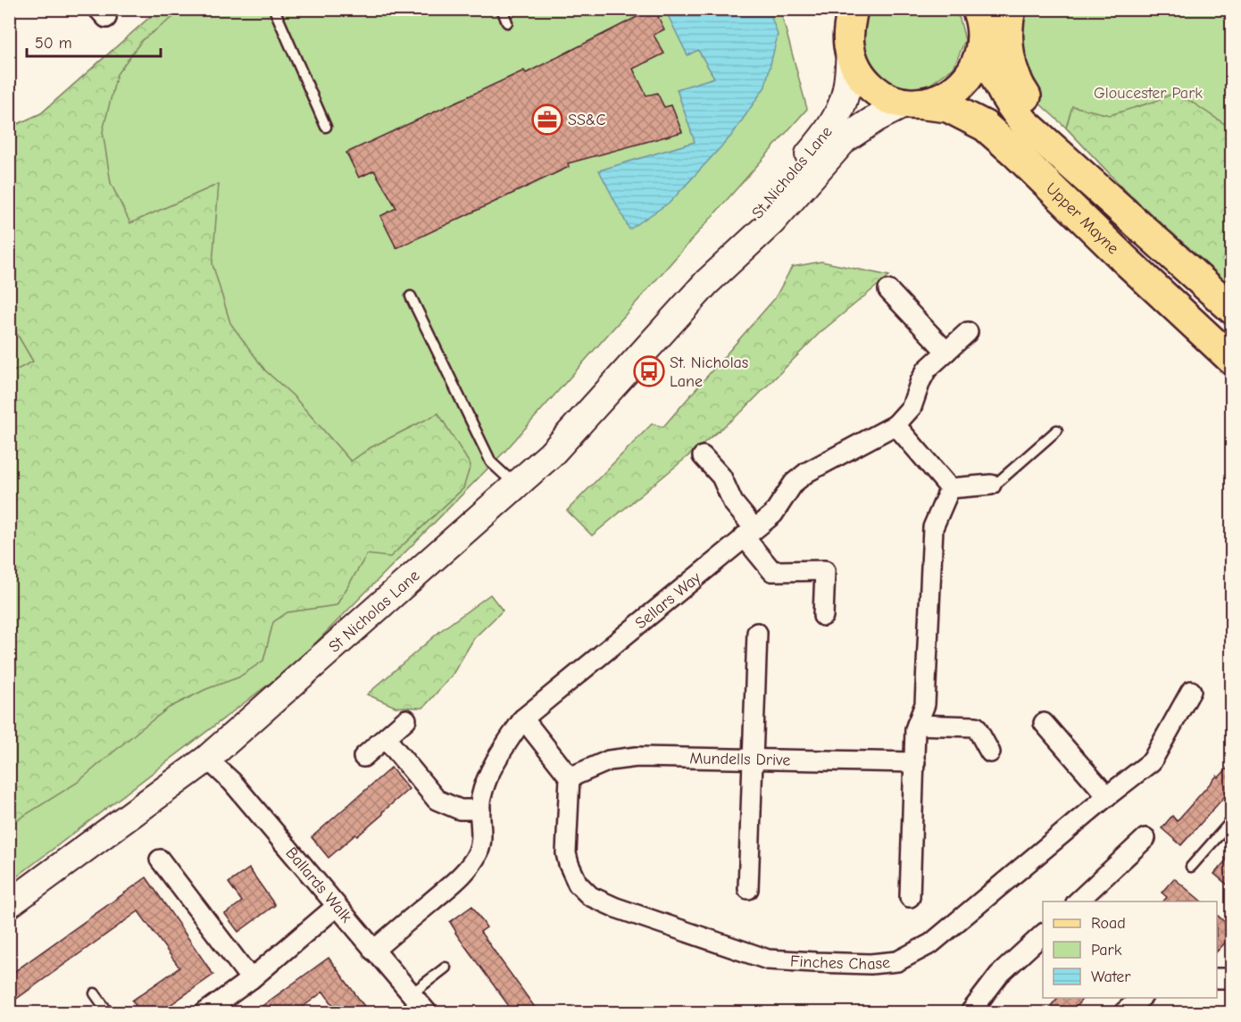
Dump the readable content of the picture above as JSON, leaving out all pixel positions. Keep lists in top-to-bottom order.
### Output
{
  "streets": {
    "main road": ["St Nicholas Lane", "Upper Mayne"],
    "street": [
      "Sellars Way",
      "Mundells Drive",
      "Ballards Walk",
      "Finches Chase"
    ]
  },
  "crossings": [
    ["St Nicholas Lane", "Upper Mayne"],
    ["St Nicholas Lane", "Ballards Walk"],
    ["Sellars Way", "Ballards Walk"],
    ["Mundells Drive", "Finches Chase"]
  ],
  "parks": ["Gloucester Park"],
  "places": {
    "office": ["SS&C"],
    "bus stop": ["St. Nicholas Lane"]
  },
  "legend": ["Road", "Park", "Water"],
  "scale_bar": "50 m"
}
